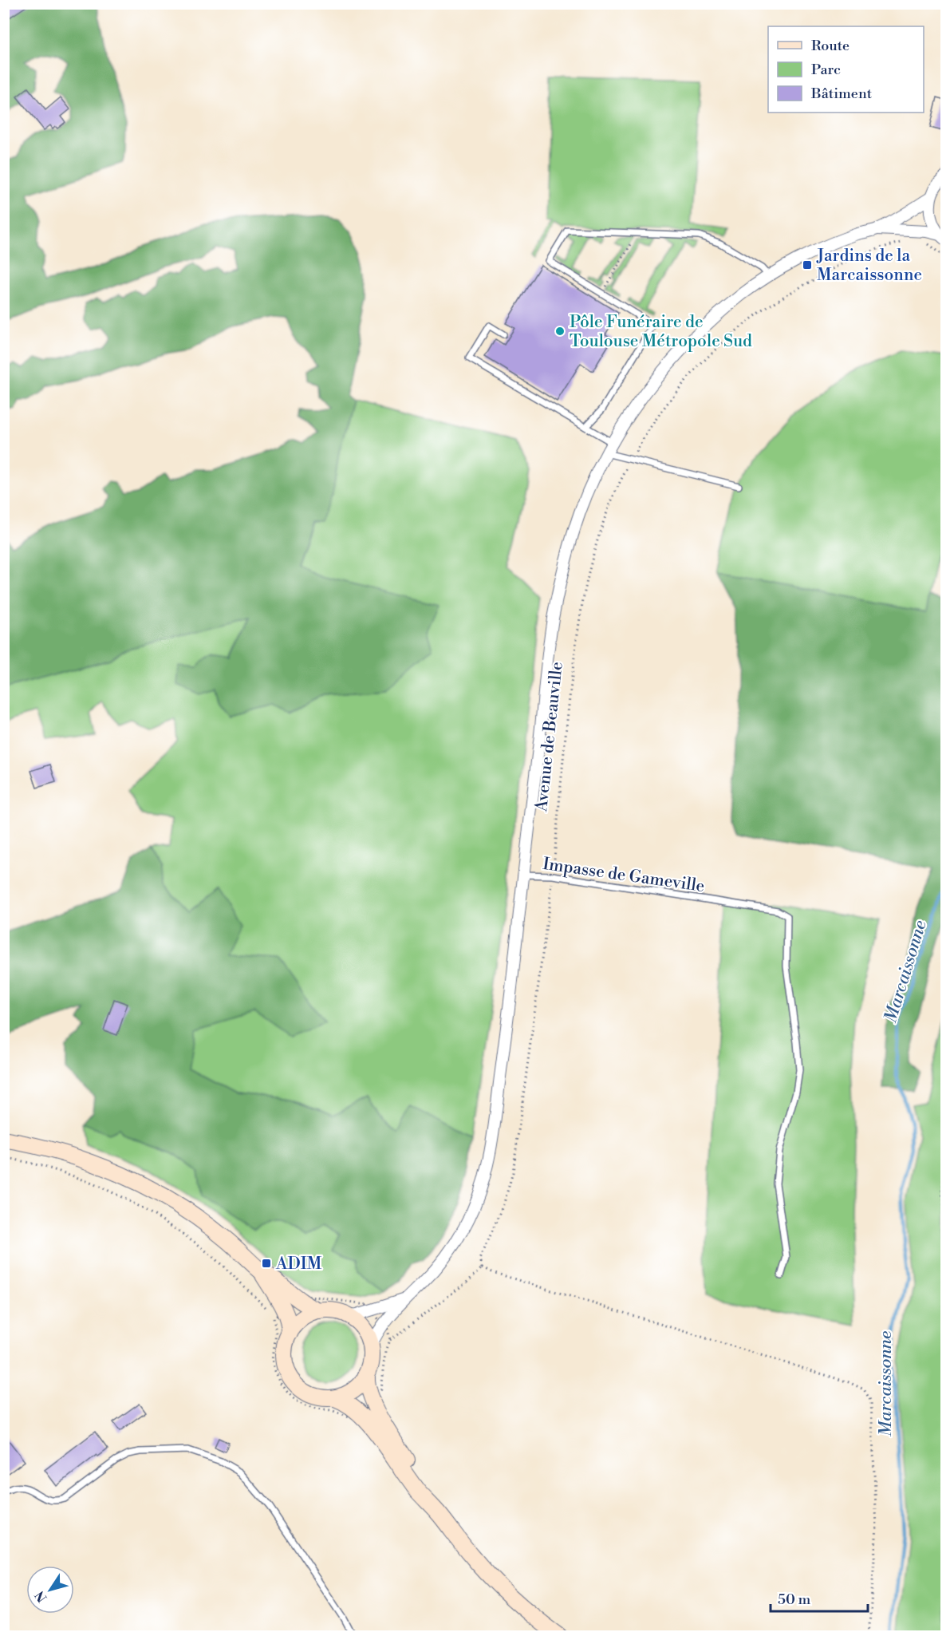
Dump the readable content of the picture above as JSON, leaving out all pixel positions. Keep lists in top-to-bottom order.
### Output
{
  "streets": {
    "street": ["Avenue de Beauville"],
    "lane": ["Impasse de Gameville"]
  },
  "crossings": [
    ["Avenue de Beauville", "Impasse de Gameville"]
  ],
  "water": ["Marcaissonne"],
  "places": {
    "transit": ["Jardins de la Marcaissonne", "ADIM"],
    "other": ["Pôle Funéraire de Toulouse Métropole Sud"]
  },
  "legend": ["Route", "Parc", "Bâtiment"],
  "scale_bar": "50 m",
  "north": "bottom left"
}
